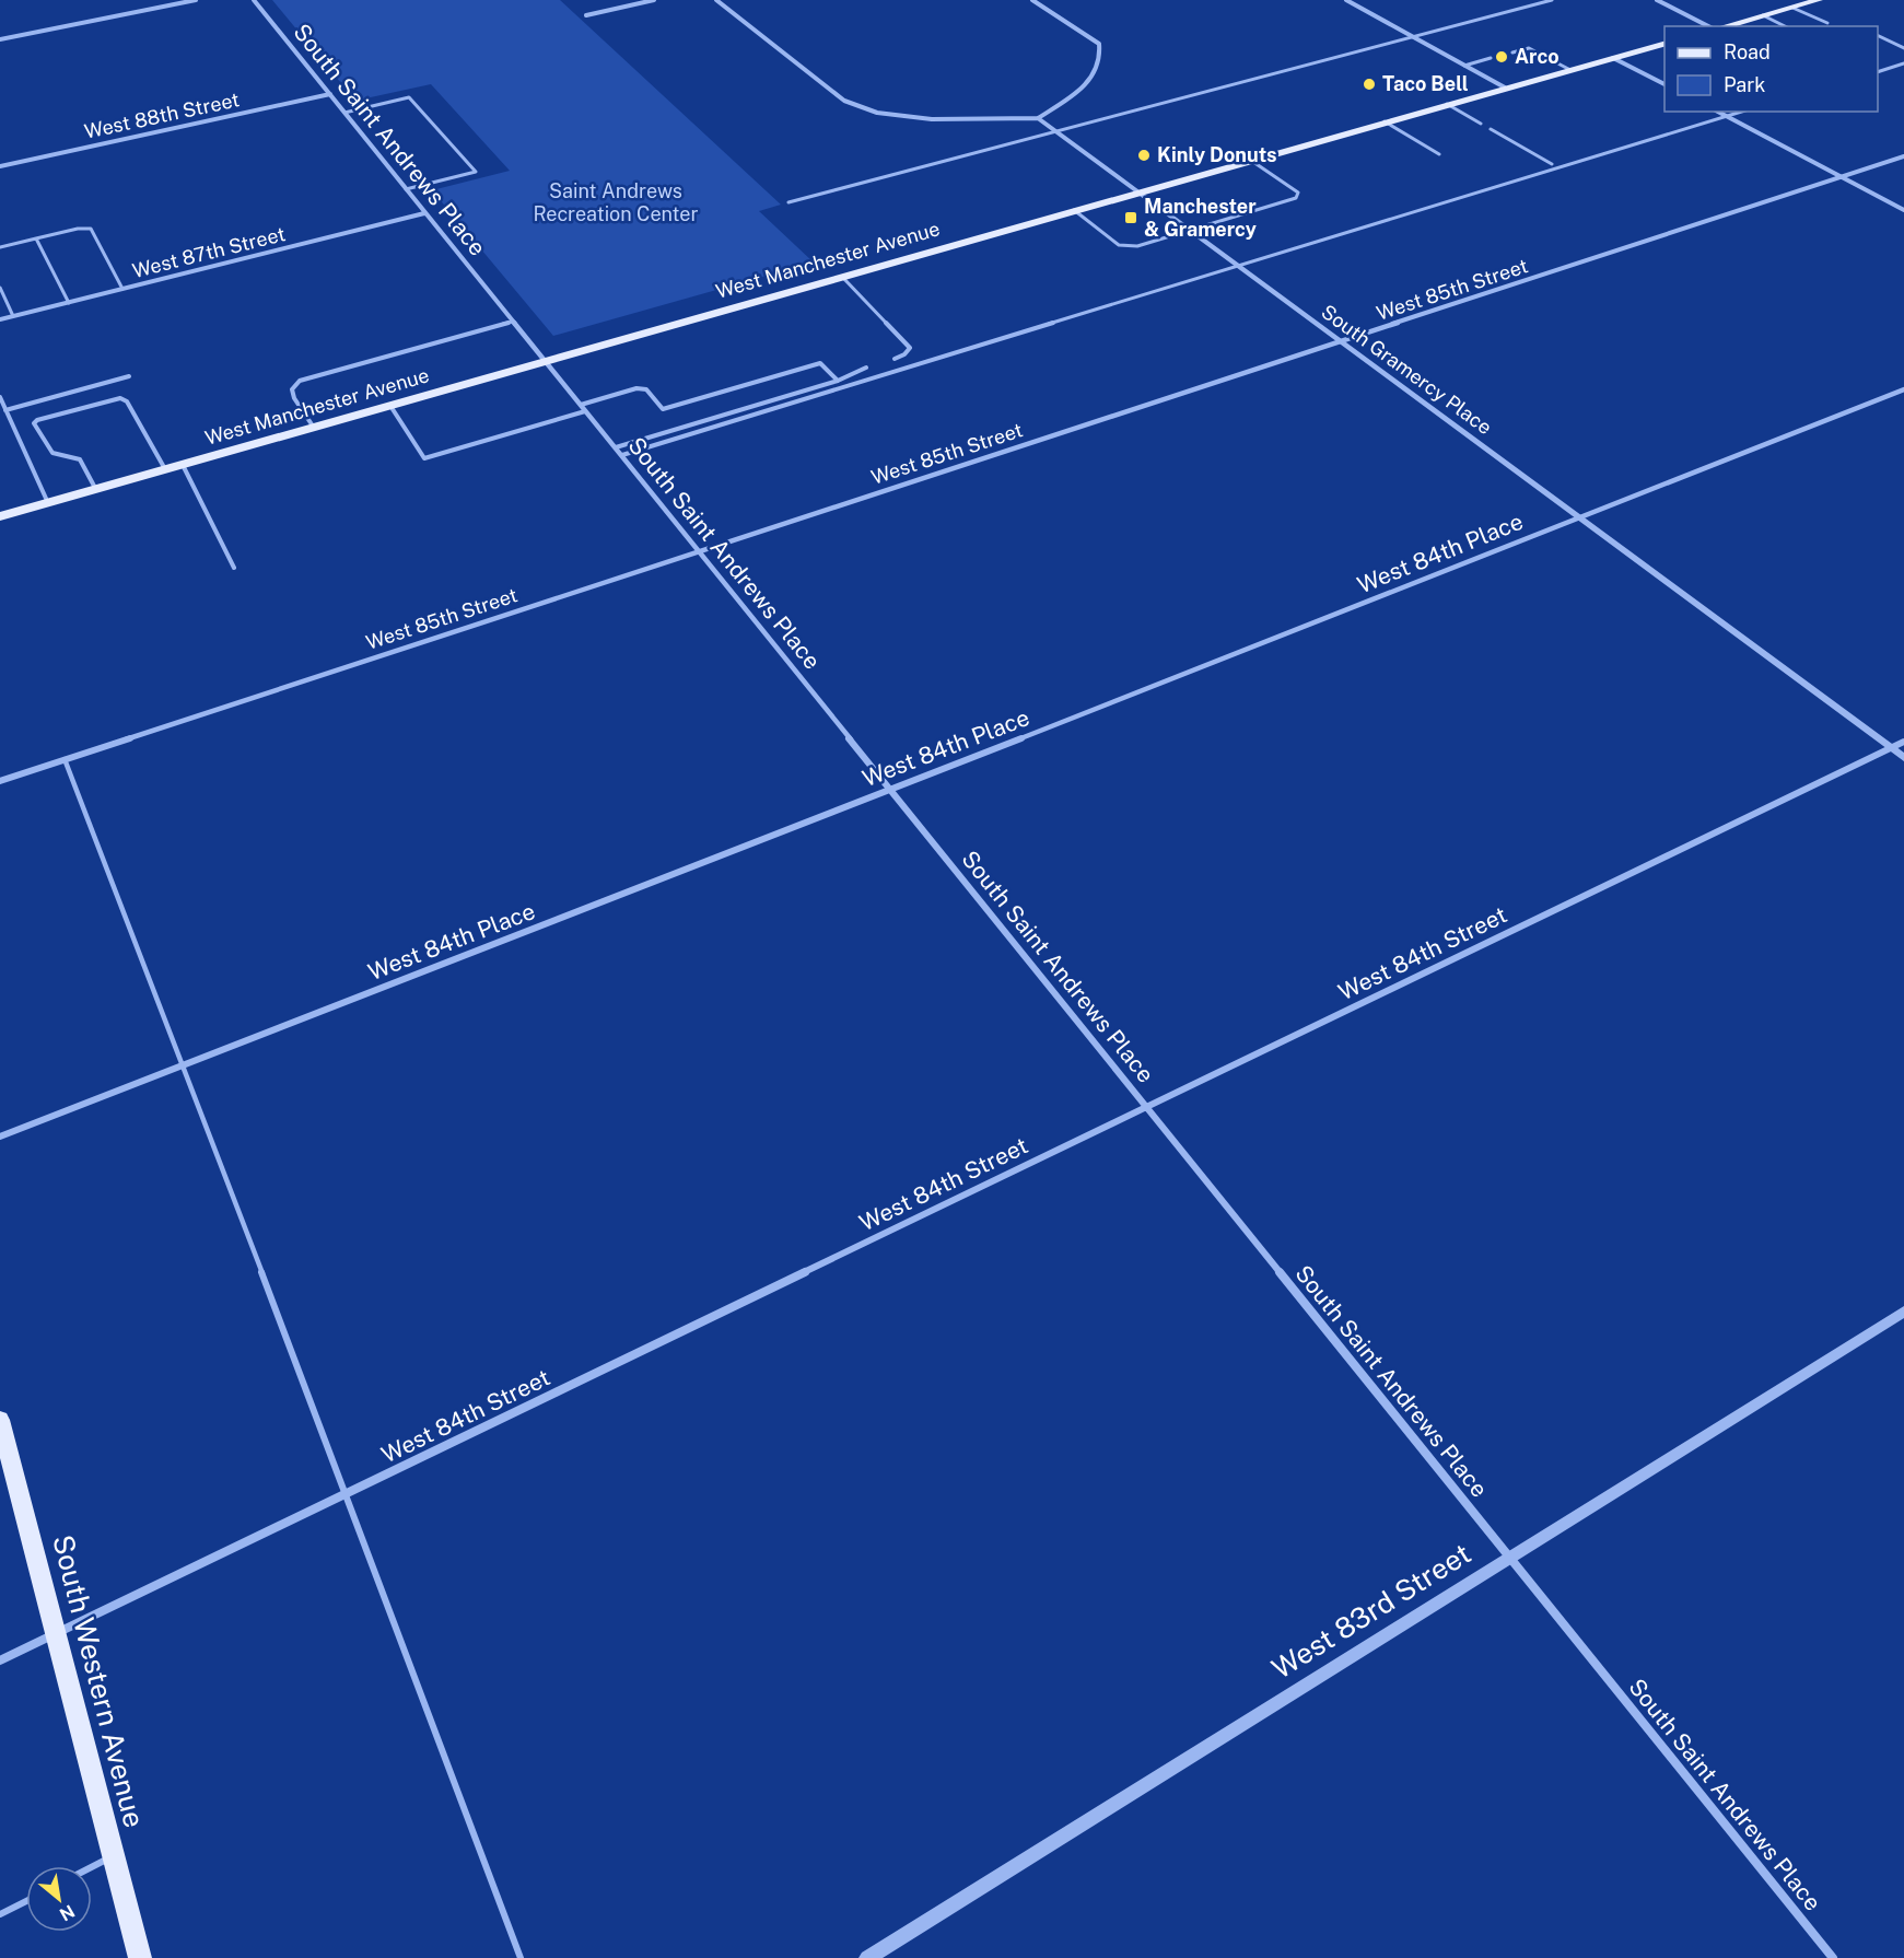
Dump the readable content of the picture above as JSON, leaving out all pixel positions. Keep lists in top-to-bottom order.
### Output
{
  "streets": {
    "main road": ["West Manchester Avenue", "South Western Avenue"],
    "street": [
      "West 88th Street",
      "South Saint Andrews Place",
      "West 87th Street",
      "West 85th Street",
      "South Gramercy Place",
      "West 84th Place",
      "West 84th Street",
      "West 83rd Street"
    ]
  },
  "crossings": [
    ["West 88th Street", "South Saint Andrews Place"],
    ["South Saint Andrews Place", "West 87th Street"],
    ["South Saint Andrews Place", "West Manchester Avenue"],
    ["South Saint Andrews Place", "West 85th Street"],
    ["South Saint Andrews Place", "West 84th Place"],
    ["South Saint Andrews Place", "West 84th Street"],
    ["South Saint Andrews Place", "West 83rd Street"],
    ["West Manchester Avenue", "South Gramercy Place"],
    ["West 85th Street", "South Gramercy Place"],
    ["South Gramercy Place", "West 84th Place"],
    ["South Gramercy Place", "West 84th Street"],
    ["West 84th Street", "South Western Avenue"]
  ],
  "parks": ["Saint Andrews Recreation Center"],
  "places": {
    "other": ["Arco", "Taco Bell", "Kinly Donuts"],
    "transit": ["Manchester & Gramercy"]
  },
  "legend": ["Road", "Park"],
  "north": "bottom right"
}
